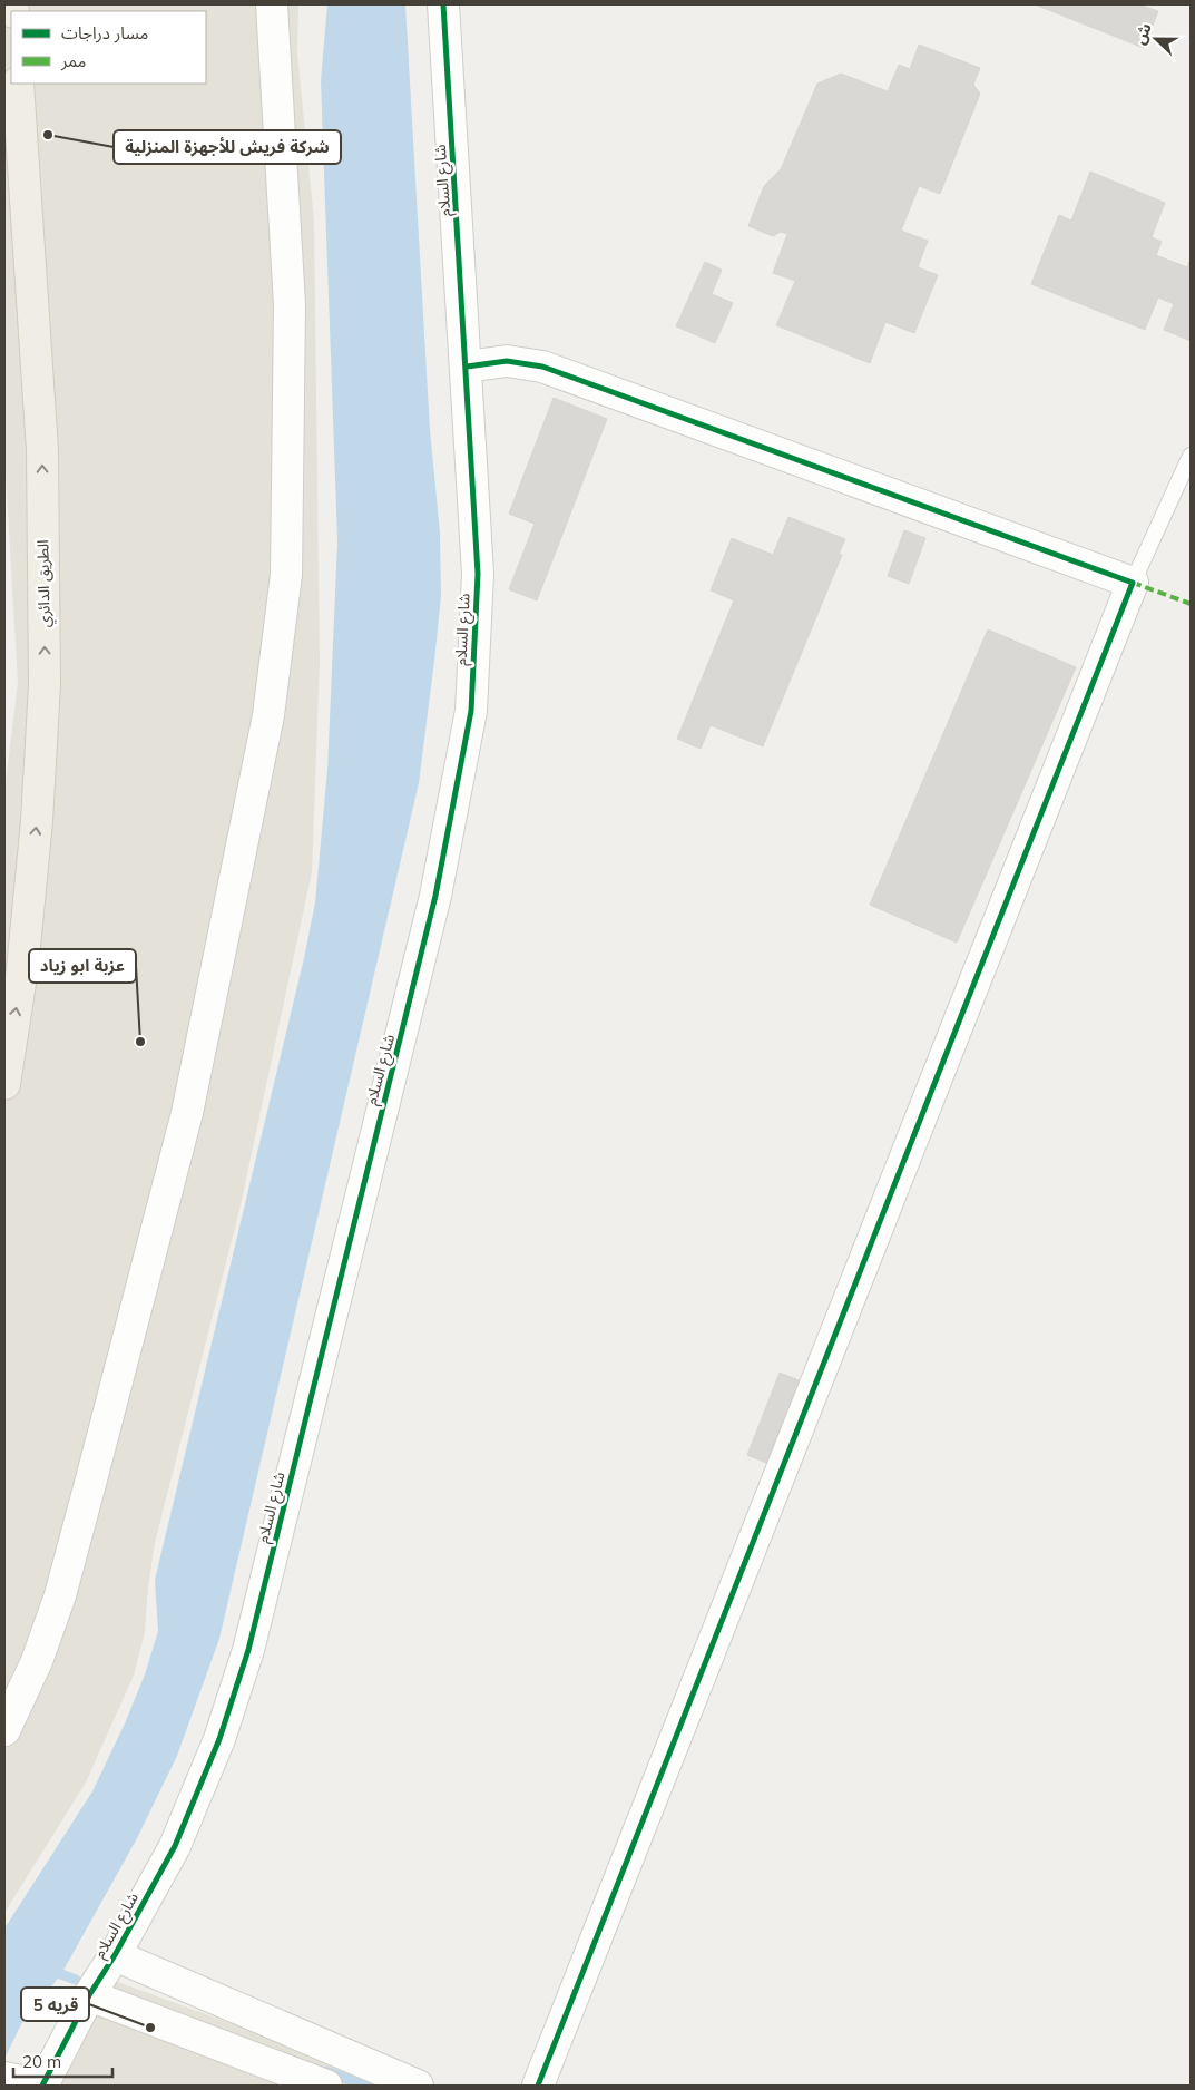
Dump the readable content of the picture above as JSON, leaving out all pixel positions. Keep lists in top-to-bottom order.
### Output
{
  "streets": {
    "main road": ["الطريق الدائري"],
    "street": ["شارع السلام"]
  },
  "one_way": ["الطريق الدائري"],
  "places": ["شركة فريش للأجهزة المنزلية", "عزبة ابو زياد", "قريه 5"],
  "legend": ["مسار دراجات", "ممر"],
  "scale_bar": "20 m",
  "north": "left"
}
